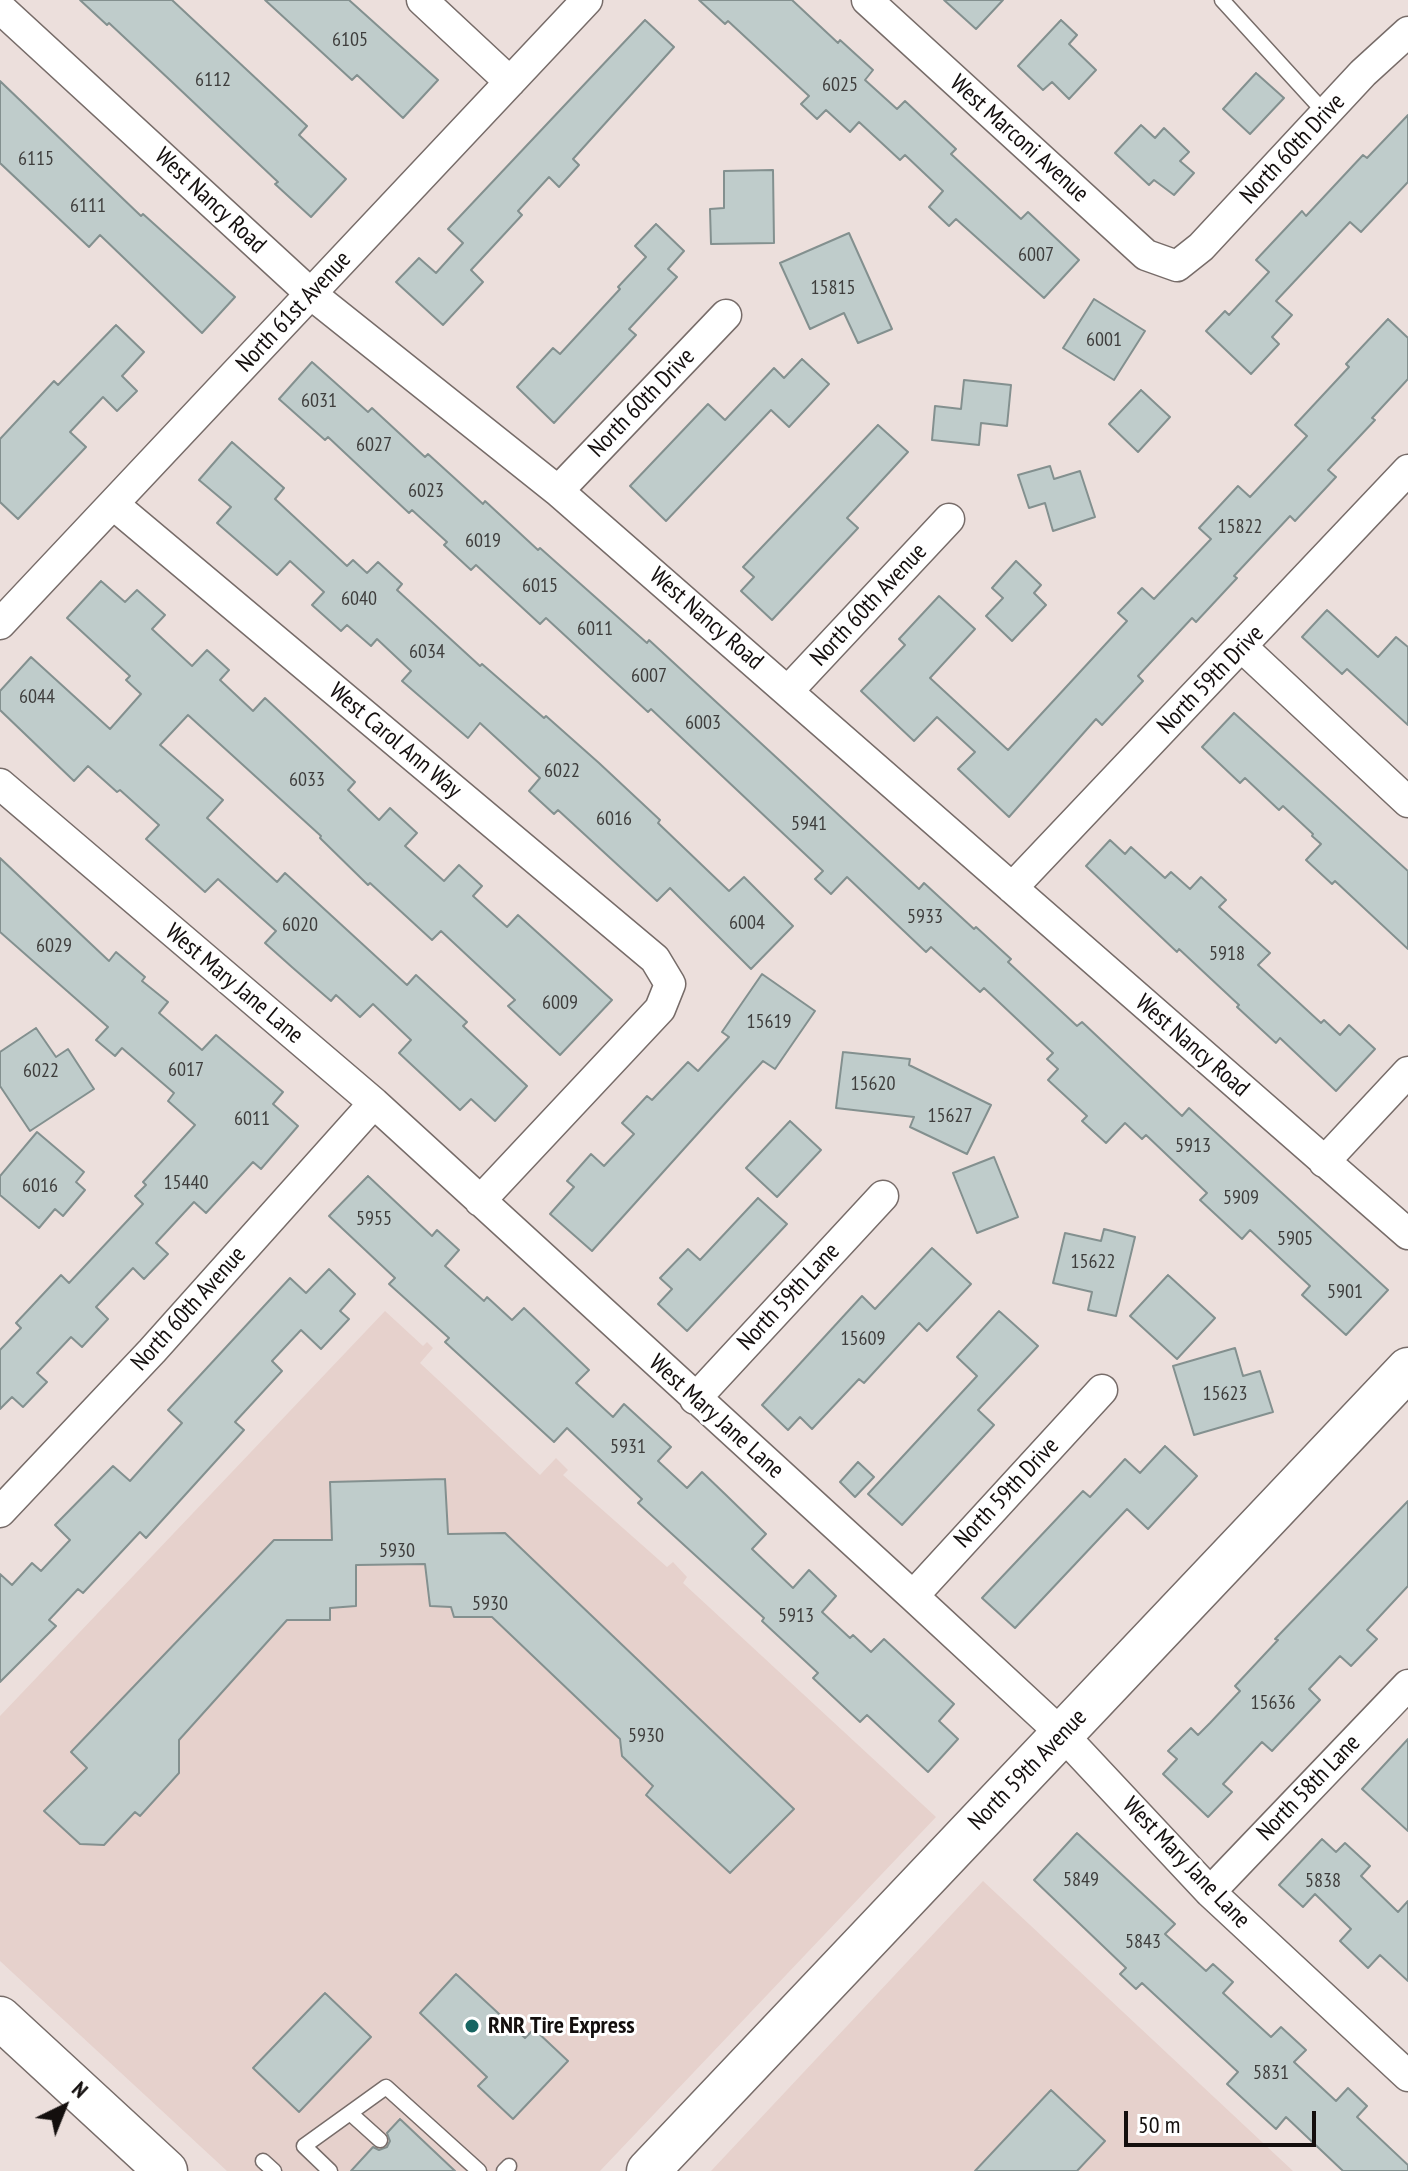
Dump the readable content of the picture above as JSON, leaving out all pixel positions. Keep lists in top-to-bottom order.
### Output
{
  "streets": {
    "main road": ["North 59th Avenue"],
    "street": [
      "West Marconi Avenue",
      "North 60th Drive",
      "West Nancy Road",
      "North 61st Avenue",
      "North 60th Avenue",
      "North 59th Drive",
      "West Carol Ann Way",
      "West Mary Jane Lane",
      "North 59th Lane",
      "North 58th Lane"
    ]
  },
  "crossings": [
    ["West Marconi Avenue", "North 60th Drive"],
    ["North 60th Drive", "West Nancy Road"],
    ["West Nancy Road", "North 61st Avenue"],
    ["West Nancy Road", "North 60th Avenue"],
    ["West Nancy Road", "North 59th Drive"],
    ["North 61st Avenue", "West Carol Ann Way"],
    ["North 60th Avenue", "West Mary Jane Lane"],
    ["North 59th Drive", "West Mary Jane Lane"],
    ["West Carol Ann Way", "West Mary Jane Lane"],
    ["West Mary Jane Lane", "North 59th Lane"],
    ["West Mary Jane Lane", "North 59th Avenue"],
    ["West Mary Jane Lane", "North 58th Lane"]
  ],
  "places": ["RNR Tire Express"],
  "house_numbers": [
    "6105",
    "6112",
    "6025",
    "6115",
    "6111",
    "6007",
    "15815",
    "6001",
    "6031",
    "6027",
    "6023",
    "15822",
    "6019",
    "6015",
    "6040",
    "6011",
    "6034",
    "6007",
    "6044",
    "6003",
    "6022",
    "6033",
    "6016",
    "5941",
    "5933",
    "6004",
    "6020",
    "6029",
    "5918",
    "6009",
    "15619",
    "6017",
    "6022",
    "15620",
    "15627",
    "6011",
    "5913",
    "15440",
    "6016",
    "5909",
    "5955",
    "5905",
    "15622",
    "5901",
    "15609",
    "15623",
    "5931",
    "5930",
    "5930",
    "5913",
    "15636",
    "5930",
    "5849",
    "5838",
    "5843",
    "5831"
  ],
  "scale_bar": "50 m",
  "north": "top right"
}
